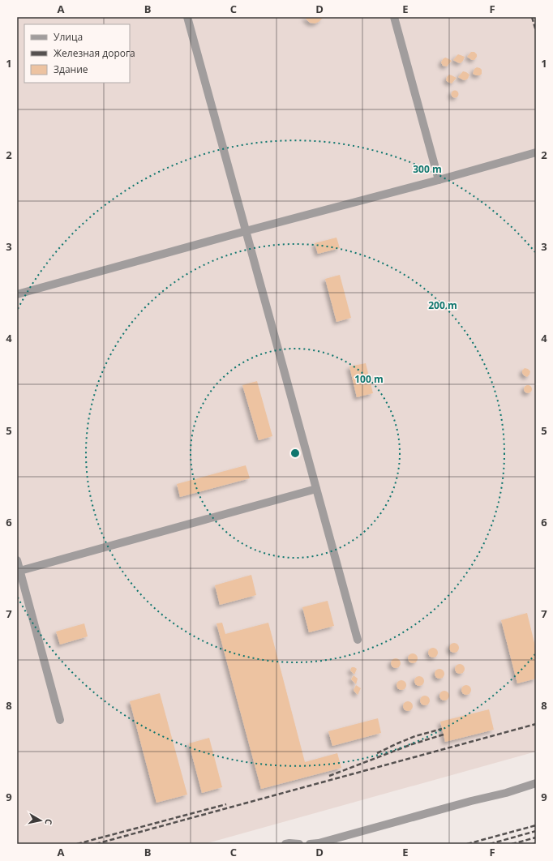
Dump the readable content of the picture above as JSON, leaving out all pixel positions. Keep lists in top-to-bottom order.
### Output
{
  "legend": ["Улица", "Железная дорога", "Здание"],
  "north": "right",
  "grid": {
    "columns": [
      "A",
      "B",
      "C",
      "D",
      "E",
      "F"
    ],
    "rows": [
      "1",
      "2",
      "3",
      "4",
      "5",
      "6",
      "7",
      "8",
      "9"
    ]
  },
  "rings": ["300 m", "200 m", "100 m"]
}
